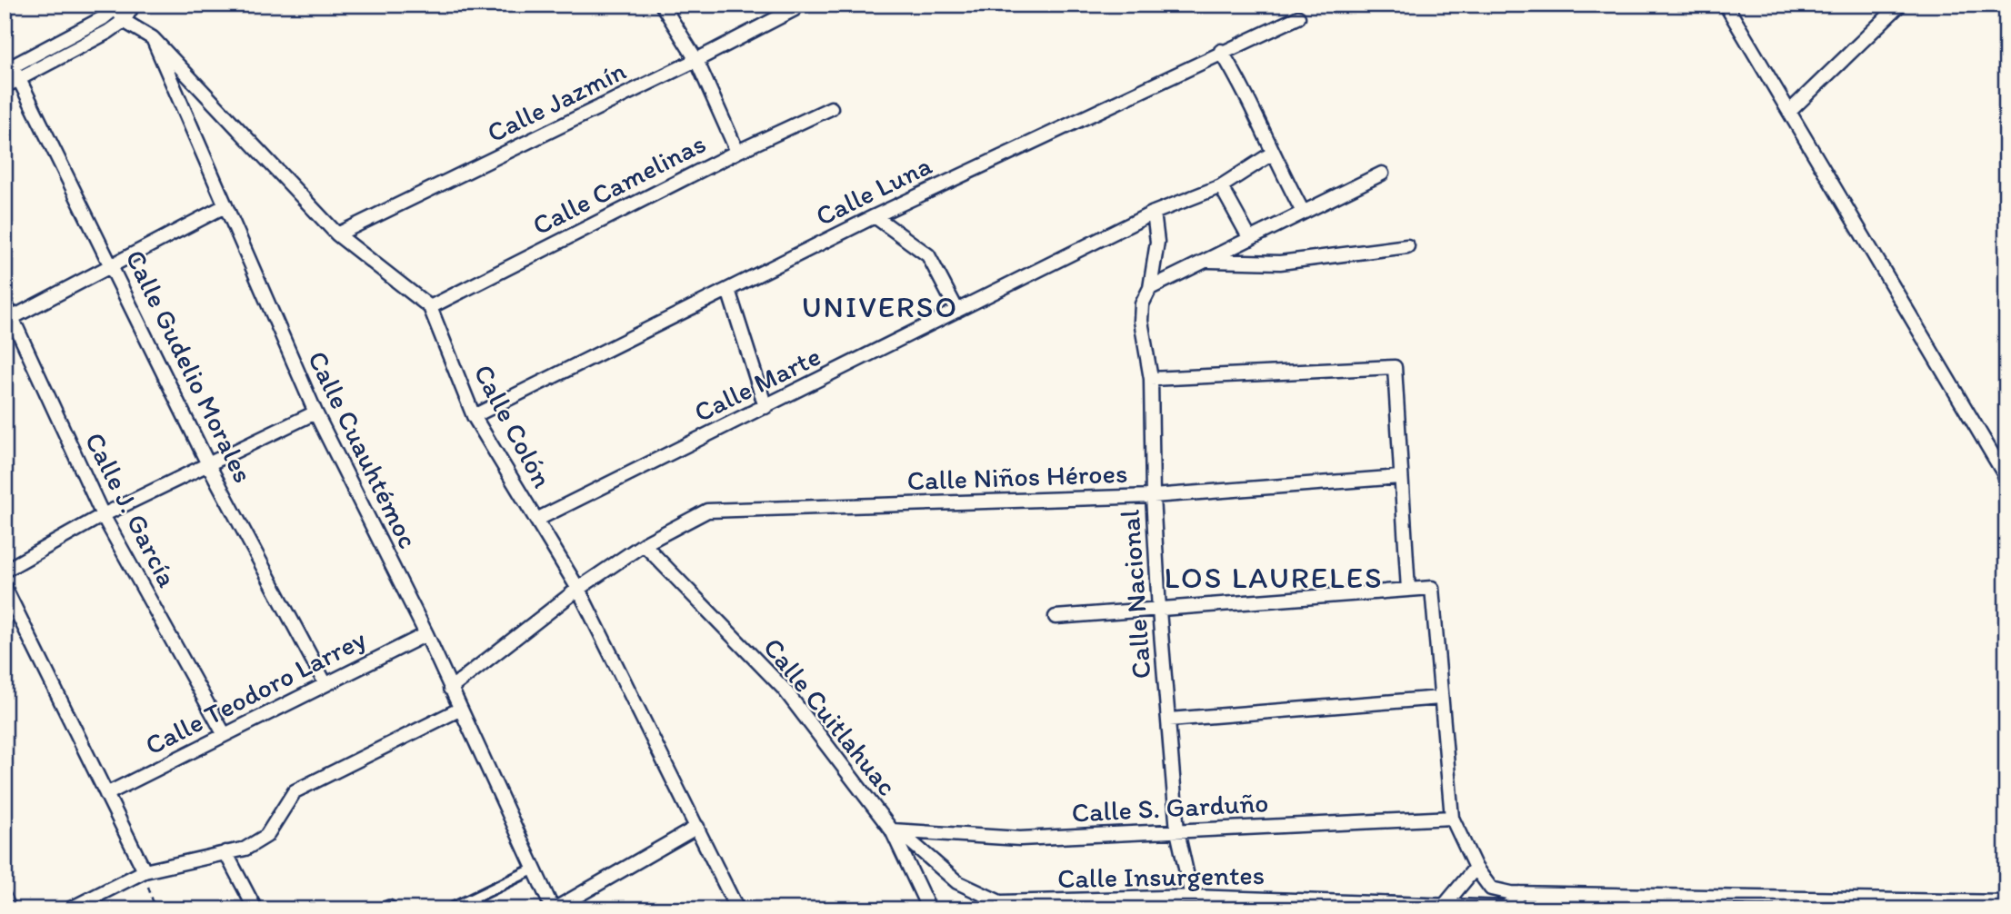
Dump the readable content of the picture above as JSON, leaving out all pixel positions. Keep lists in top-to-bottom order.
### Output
{
  "streets": {
    "street": [
      "Calle Jazmín",
      "Calle Camelinas",
      "Calle Luna",
      "Calle Gudelio Morales",
      "Calle Marte",
      "Calle Colón",
      "Calle Cuauhtémoc",
      "Calle Niños Héroes",
      "Calle J. García",
      "Calle Nacional",
      "Calle Teodoro Larrey",
      "Calle Cuitlahuac",
      "Calle S. Garduño",
      "Calle Insurgentes"
    ]
  },
  "crossings": [
    ["Calle Camelinas", "Calle Colón"],
    ["Calle Luna", "Calle Colón"],
    ["Calle Gudelio Morales", "Calle Teodoro Larrey"],
    ["Calle Marte", "Calle Colón"],
    ["Calle Marte", "Calle Nacional"],
    ["Calle Colón", "Calle Niños Héroes"],
    ["Calle Cuauhtémoc", "Calle Niños Héroes"],
    ["Calle Cuauhtémoc", "Calle Teodoro Larrey"],
    ["Calle Niños Héroes", "Calle Nacional"],
    ["Calle Niños Héroes", "Calle Cuitlahuac"],
    ["Calle J. García", "Calle Teodoro Larrey"],
    ["Calle Nacional", "Calle S. Garduño"],
    ["Calle Nacional", "Calle Insurgentes"],
    ["Calle Cuitlahuac", "Calle S. Garduño"],
    ["Calle Cuitlahuac", "Calle Insurgentes"],
    ["Calle S. Garduño", "Calle Insurgentes"]
  ],
  "districts": ["UNIVERSO", "LOS LAURELES"]
}
